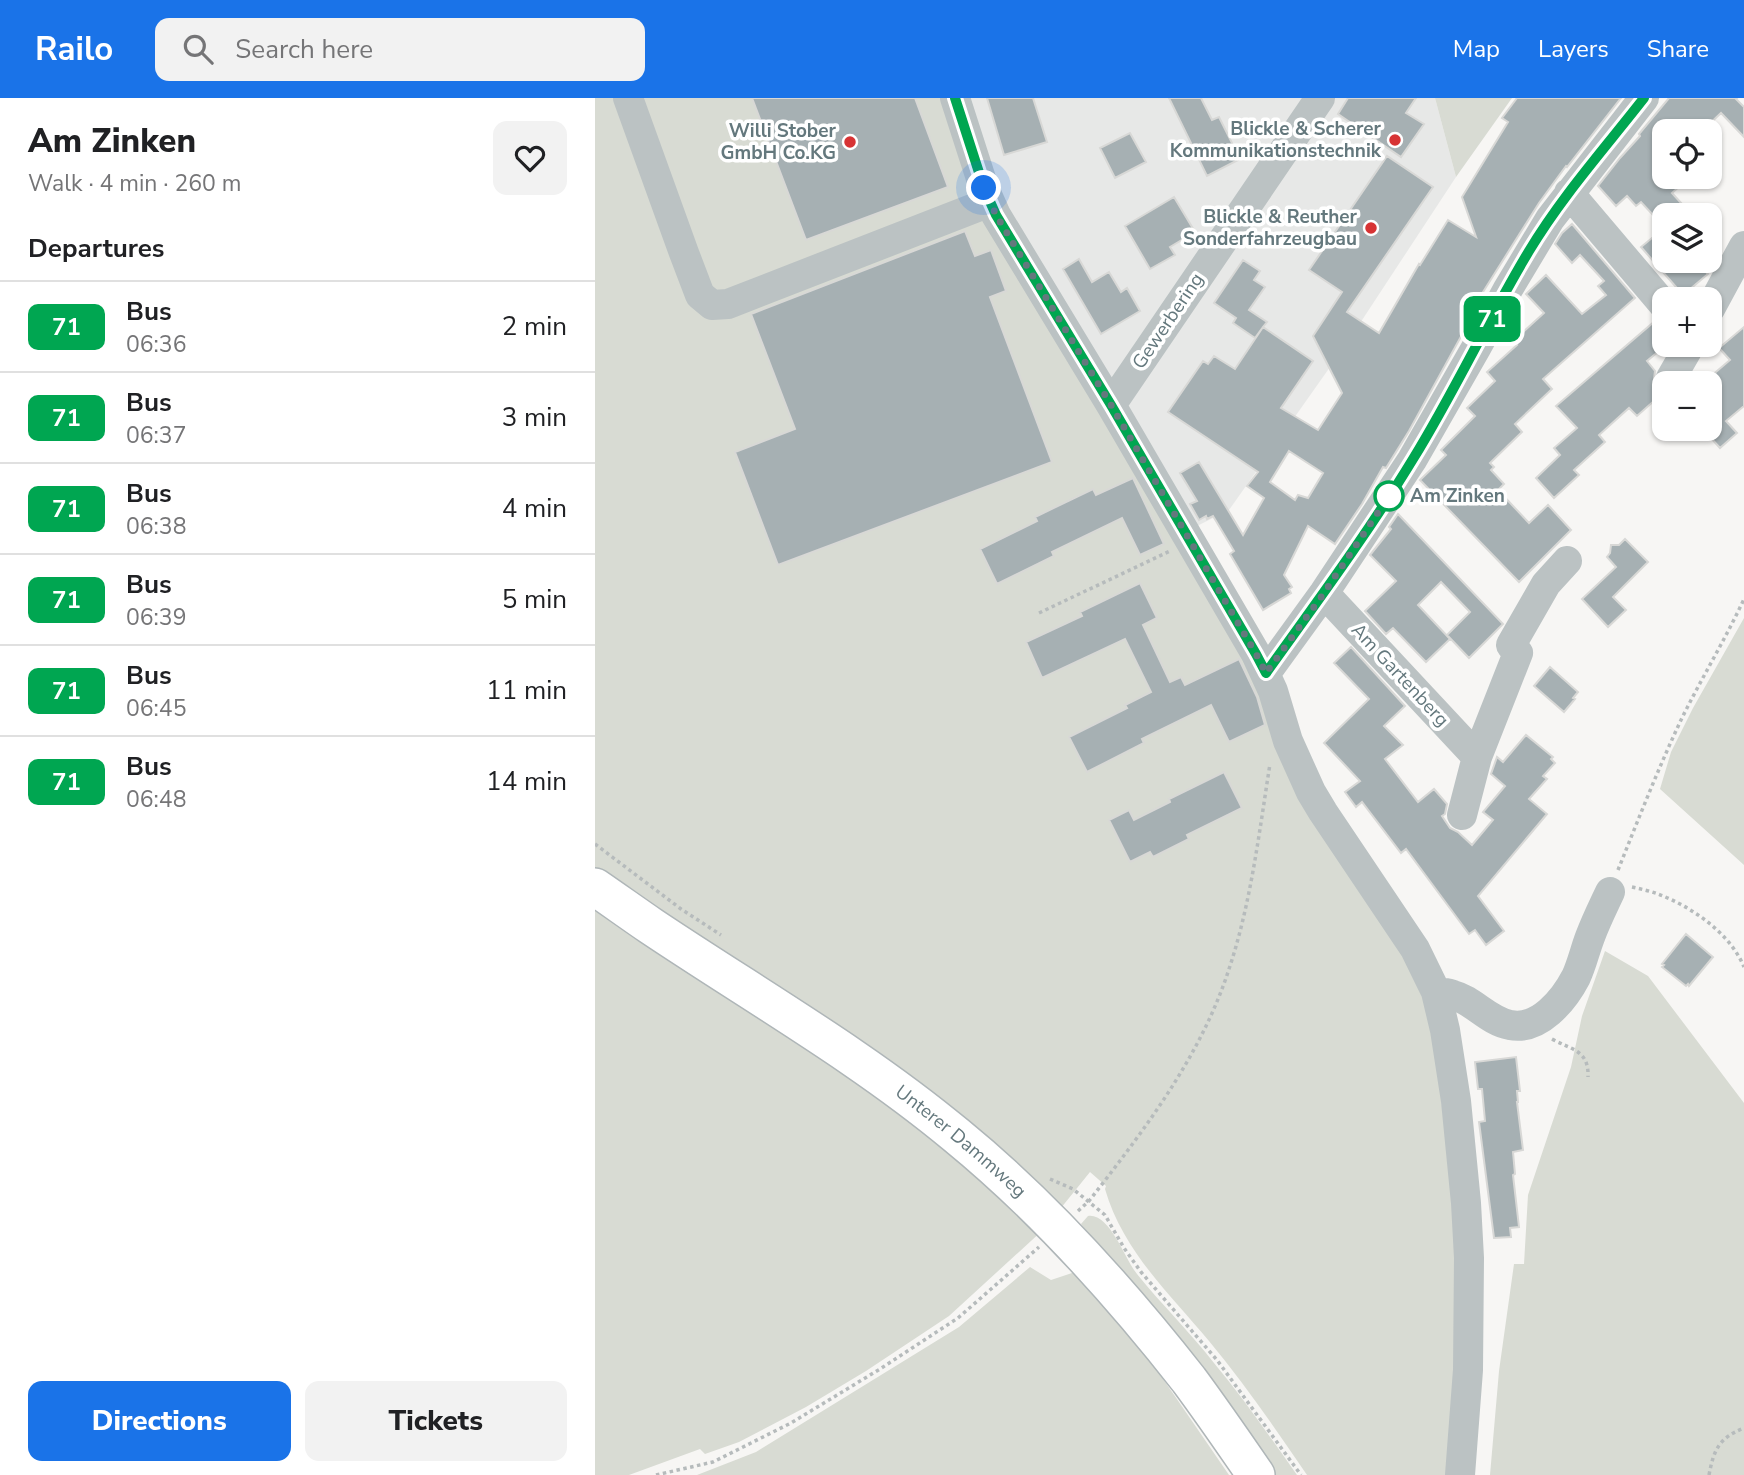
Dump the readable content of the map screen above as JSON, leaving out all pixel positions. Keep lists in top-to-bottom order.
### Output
{
  "streets": {
    "main road": ["Unterer Dammweg"],
    "street": ["Gewerbering", "Am Gartenberg"]
  },
  "places": [
    "Blickle & Scherer Kommunikationstechnik",
    "Willi Stober GmbH Co.KG",
    "Blickle & Reuther Sonderfahrzeugbau",
    "Am Zinken"
  ],
  "lines": ["bus line 71"],
  "page": {
    "header": "Railo",
    "search": "Search here",
    "nav": ["Map", "Layers", "Share"],
    "heading": [
      ["Am Zinken", "Walk · 4 min · 260 m"],
      "Departures"
    ],
    "on_map": "71",
    "map_buttons": ["+", "−"],
    "list": [
      {
        "mark": "71",
        "name": "Bus",
        "note": "06:36",
        "value": "2 min"
      },
      {
        "mark": "71",
        "name": "Bus",
        "note": "06:37",
        "value": "3 min"
      },
      {
        "mark": "71",
        "name": "Bus",
        "note": "06:38",
        "value": "4 min"
      },
      {
        "mark": "71",
        "name": "Bus",
        "note": "06:39",
        "value": "5 min"
      },
      {
        "mark": "71",
        "name": "Bus",
        "note": "06:45",
        "value": "11 min"
      },
      {
        "mark": "71",
        "name": "Bus",
        "note": "06:48",
        "value": "14 min"
      }
    ],
    "buttons": ["Directions", "Tickets"]
  }
}
